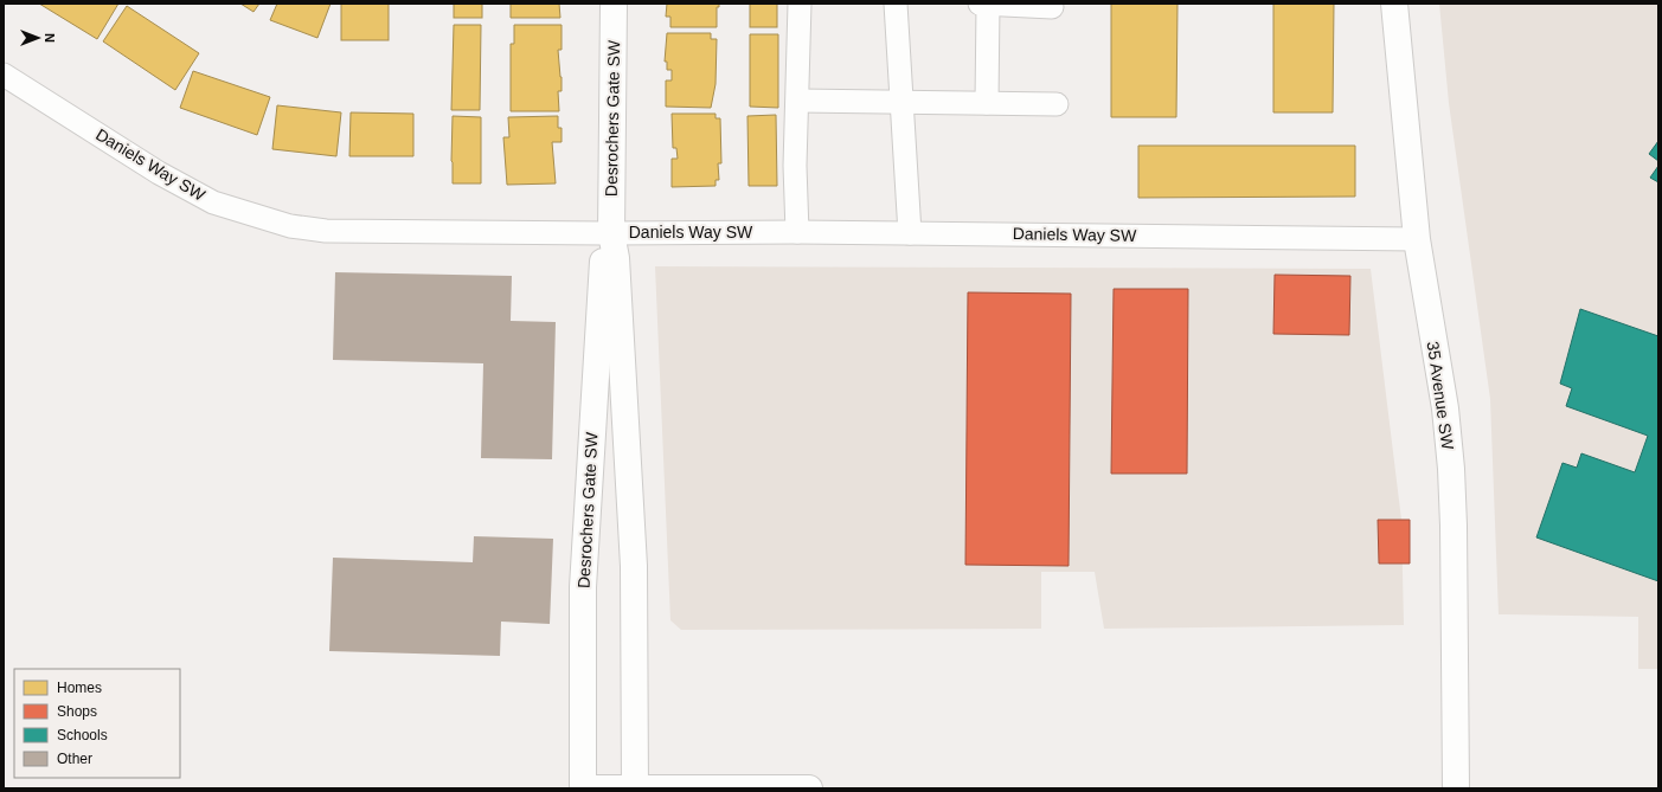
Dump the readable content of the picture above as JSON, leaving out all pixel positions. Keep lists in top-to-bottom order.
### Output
{
  "streets": {
    "street": ["Desrochers Gate SW", "Daniels Way SW", "35 Avenue SW"]
  },
  "crossings": [
    ["Desrochers Gate SW", "Daniels Way SW"],
    ["Daniels Way SW", "35 Avenue SW"]
  ],
  "legend": [
    "Homes",
    "Shops",
    "Schools",
    "Other"
  ],
  "north": "right"
}
